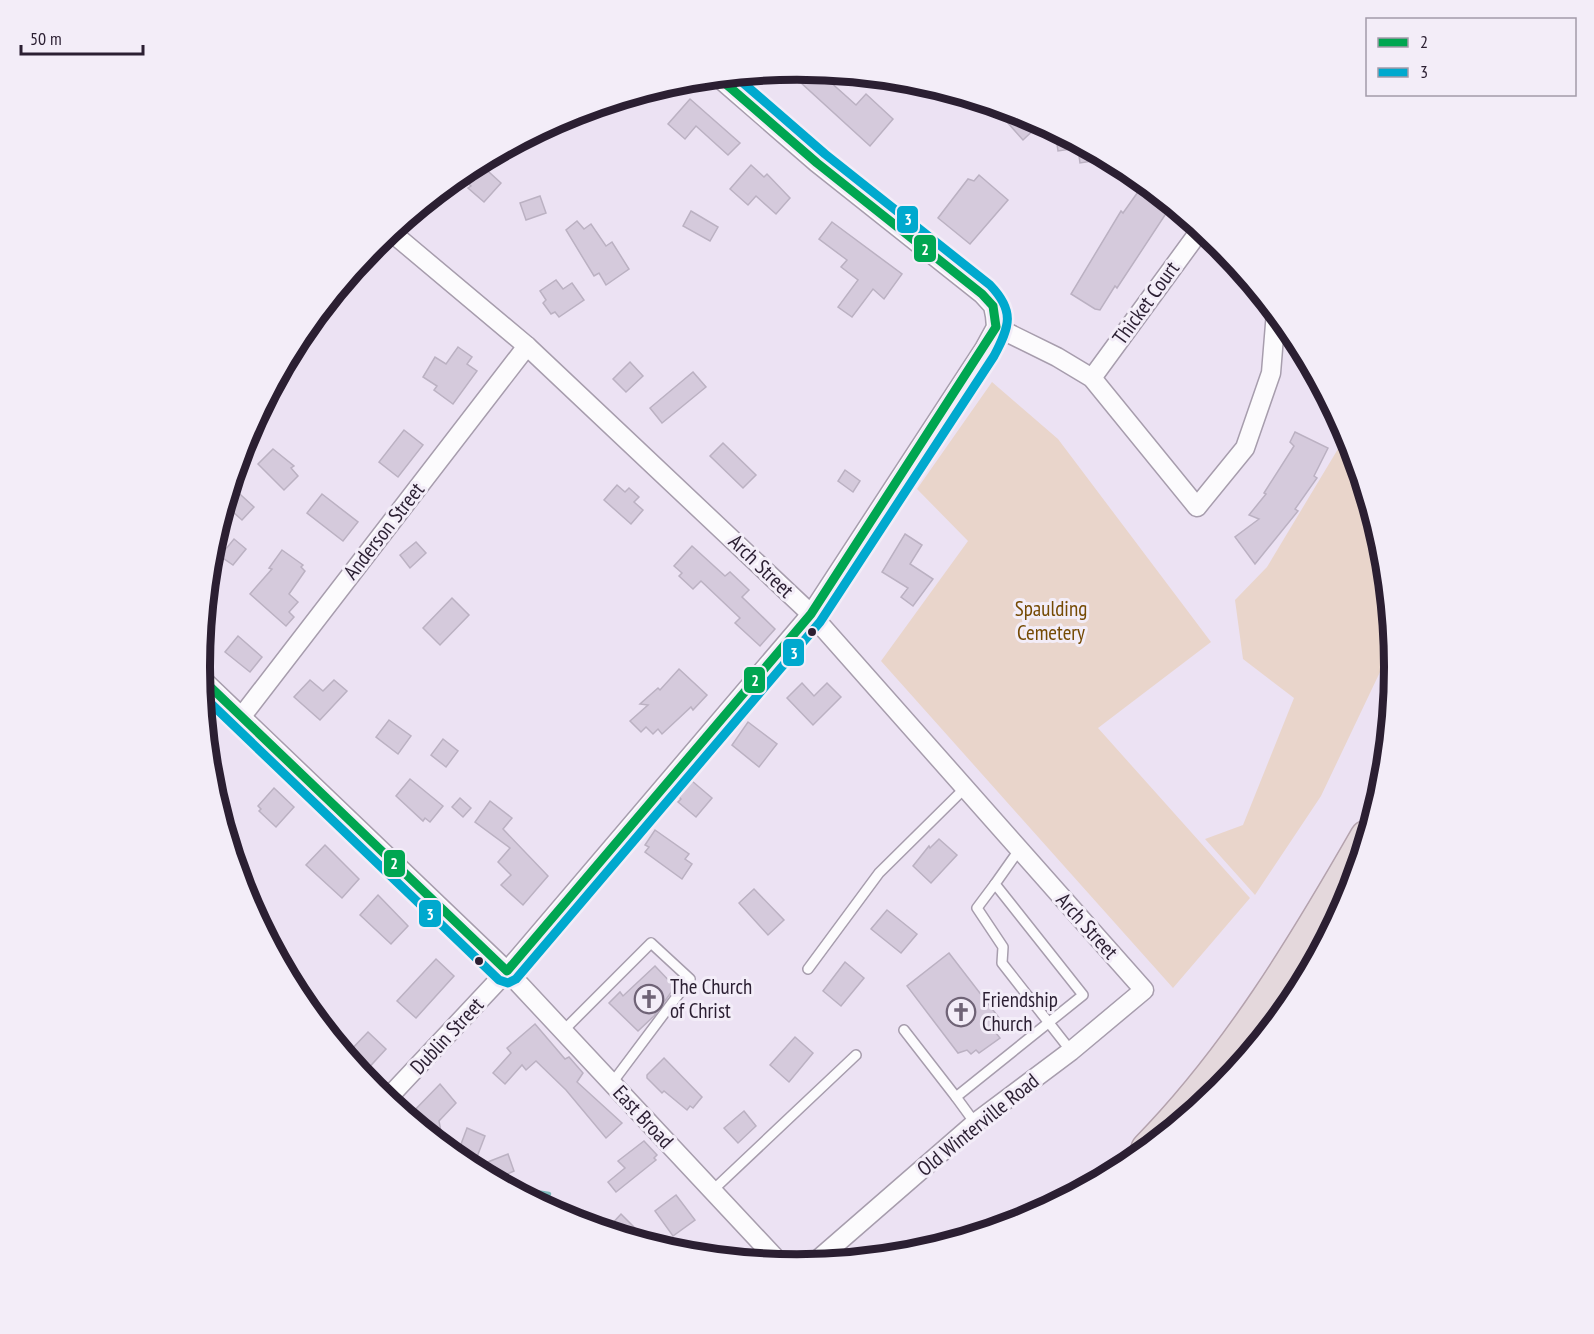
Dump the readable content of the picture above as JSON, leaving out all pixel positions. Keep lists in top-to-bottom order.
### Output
{
  "streets": {
    "street": [
      "Thicket Court",
      "Anderson Street",
      "Arch Street",
      "Dublin Street",
      "East Broad",
      "Old Winterville Road"
    ]
  },
  "crossings": [
    ["Anderson Street", "Arch Street"],
    ["Anderson Street", "East Broad"],
    ["Arch Street", "Dublin Street"],
    ["Arch Street", "Old Winterville Road"],
    ["Dublin Street", "East Broad"]
  ],
  "parks": ["Spaulding Cemetery"],
  "places": {
    "church": ["The Church of Christ", "Friendship Church"]
  },
  "lines": ["transit line 3", "transit line 2"],
  "legend": ["2", "3"],
  "scale_bar": "50 m"
}
